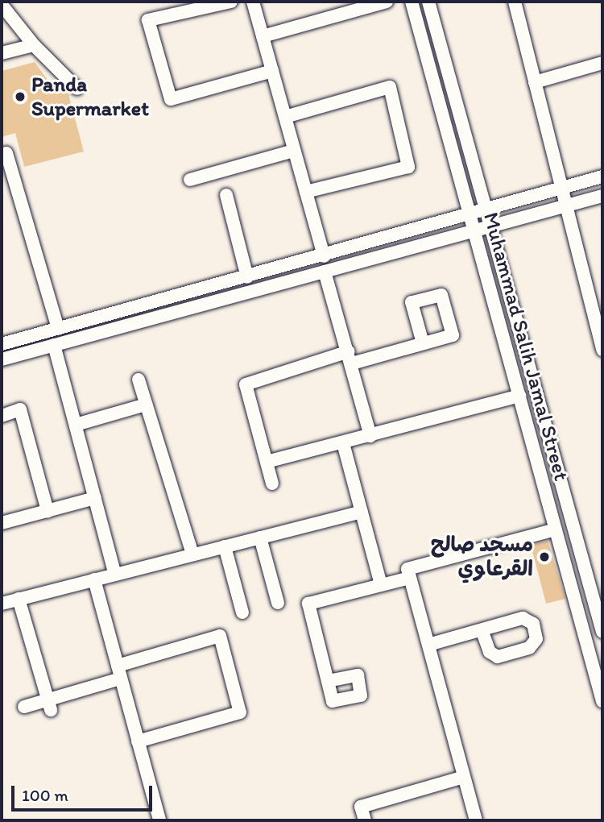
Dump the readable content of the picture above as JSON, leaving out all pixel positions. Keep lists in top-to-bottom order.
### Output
{
  "streets": {
    "street": ["Muhammad Salih Jamal Street"]
  },
  "places": ["Panda Supermarket", "مسجد صالح القرعاوي"],
  "scale_bar": "100 m"
}
